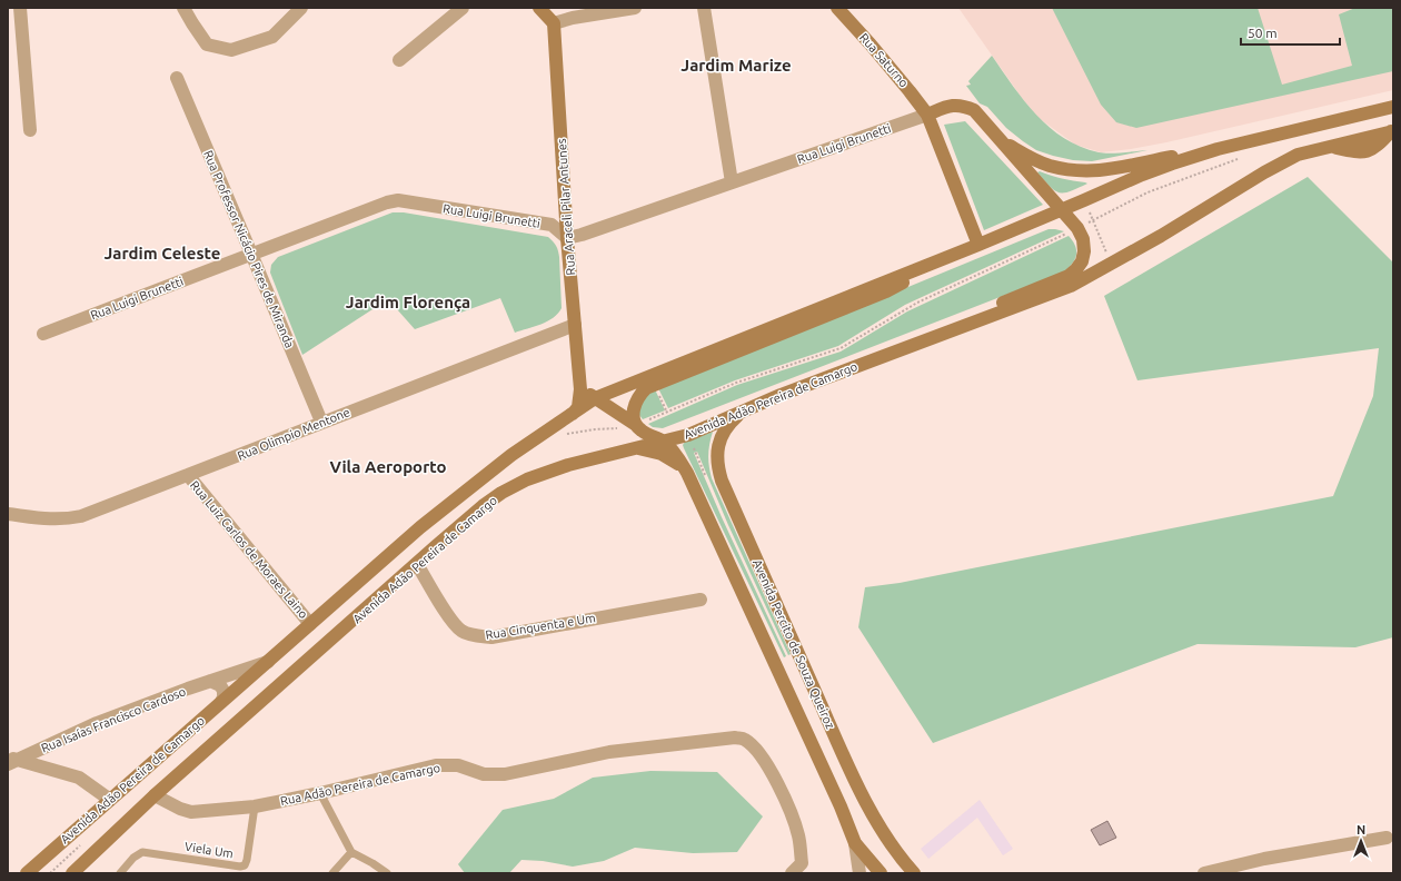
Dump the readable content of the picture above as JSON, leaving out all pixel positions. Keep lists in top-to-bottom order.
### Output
{
  "streets": {
    "main road": [
      "Rua Saturno",
      "Rua Luigi Brunetti",
      "Rua Araceli Pilar Antunes",
      "Avenida Adão Pereira de Camargo",
      "Avenida Percito de Souza Queiroz"
    ],
    "street": [
      "Rua Professor Nicácio Pires de Miranda",
      "Rua Olimpio Mentone",
      "Rua Luiz Carlos de Moraes Laino",
      "Rua Cinquenta e Um",
      "Rua Isaías Francisco Cardoso",
      "Rua Adão Pereira de Camargo"
    ],
    "lane": ["Viela Um"]
  },
  "crossings": [
    ["Rua Saturno", "Rua Luigi Brunetti"],
    ["Rua Saturno", "Avenida Adão Pereira de Camargo"],
    ["Rua Luigi Brunetti", "Rua Araceli Pilar Antunes"],
    ["Rua Luigi Brunetti", "Rua Professor Nicácio Pires de Miranda"],
    ["Rua Araceli Pilar Antunes", "Avenida Adão Pereira de Camargo"],
    ["Rua Araceli Pilar Antunes", "Rua Olimpio Mentone"],
    ["Rua Professor Nicácio Pires de Miranda", "Rua Olimpio Mentone"],
    ["Avenida Adão Pereira de Camargo", "Rua Luiz Carlos de Moraes Laino"],
    ["Avenida Adão Pereira de Camargo", "Rua Cinquenta e Um"],
    ["Avenida Adão Pereira de Camargo", "Avenida Percito de Souza Queiroz"],
    ["Avenida Adão Pereira de Camargo", "Rua Isaías Francisco Cardoso"],
    ["Avenida Adão Pereira de Camargo", "Rua Adão Pereira de Camargo"],
    ["Rua Olimpio Mentone", "Rua Luiz Carlos de Moraes Laino"],
    ["Rua Adão Pereira de Camargo", "Viela Um"]
  ],
  "districts": [
    "Jardim Marize",
    "Jardim Celeste",
    "Jardim Florença",
    "Vila Aeroporto"
  ],
  "scale_bar": "50 m",
  "north": "top"
}
